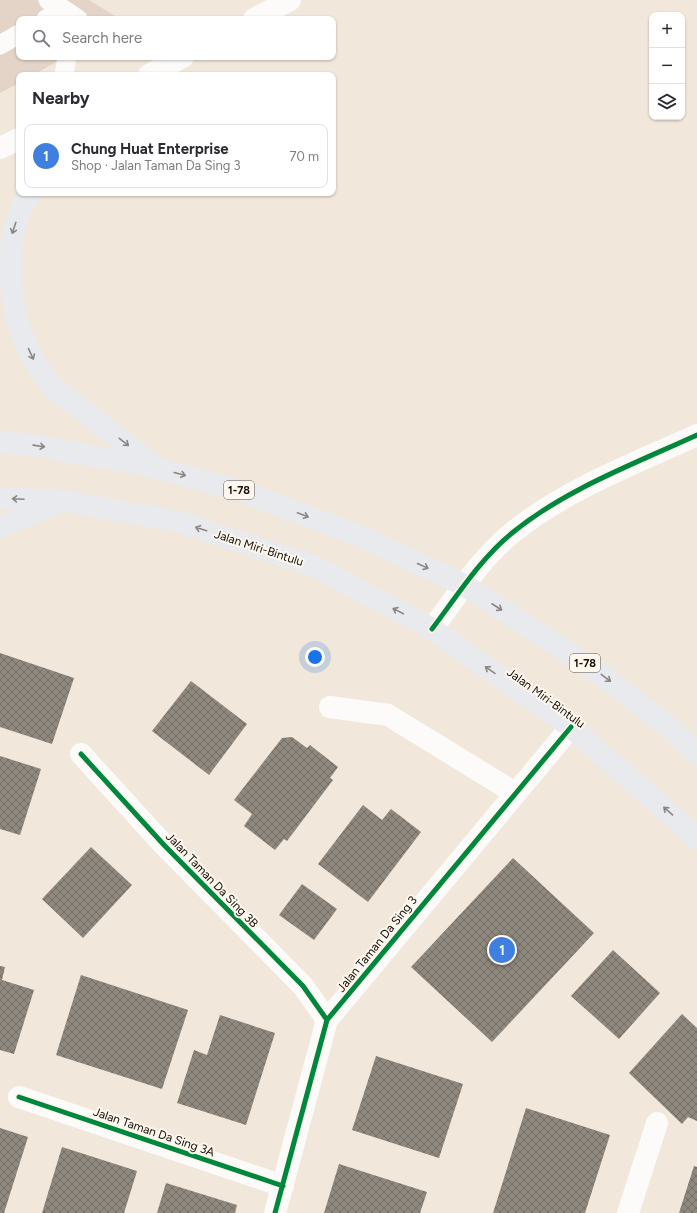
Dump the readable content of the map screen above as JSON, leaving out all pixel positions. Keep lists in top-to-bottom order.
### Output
{
  "streets": {
    "highway": ["1-78", "Jalan Miri-Bintulu"],
    "street": ["Jalan Taman Da Sing 3B", "Jalan Taman Da Sing 3", "Jalan Taman Da Sing 3A"]
  },
  "crossings": [
    ["Jalan Miri-Bintulu", "Jalan Taman Da Sing 3"],
    ["Jalan Taman Da Sing 3B", "Jalan Taman Da Sing 3"],
    ["Jalan Taman Da Sing 3", "Jalan Taman Da Sing 3A"]
  ],
  "page": {
    "map_buttons": ["+", "−"],
    "search": "Search here",
    "heading": "Nearby",
    "list": [
      {
        "mark": "1",
        "name": "Chung Huat Enterprise",
        "note": "Shop · Jalan Taman Da Sing 3",
        "value": "70 m"
      }
    ],
    "pins": "1"
  }
}
